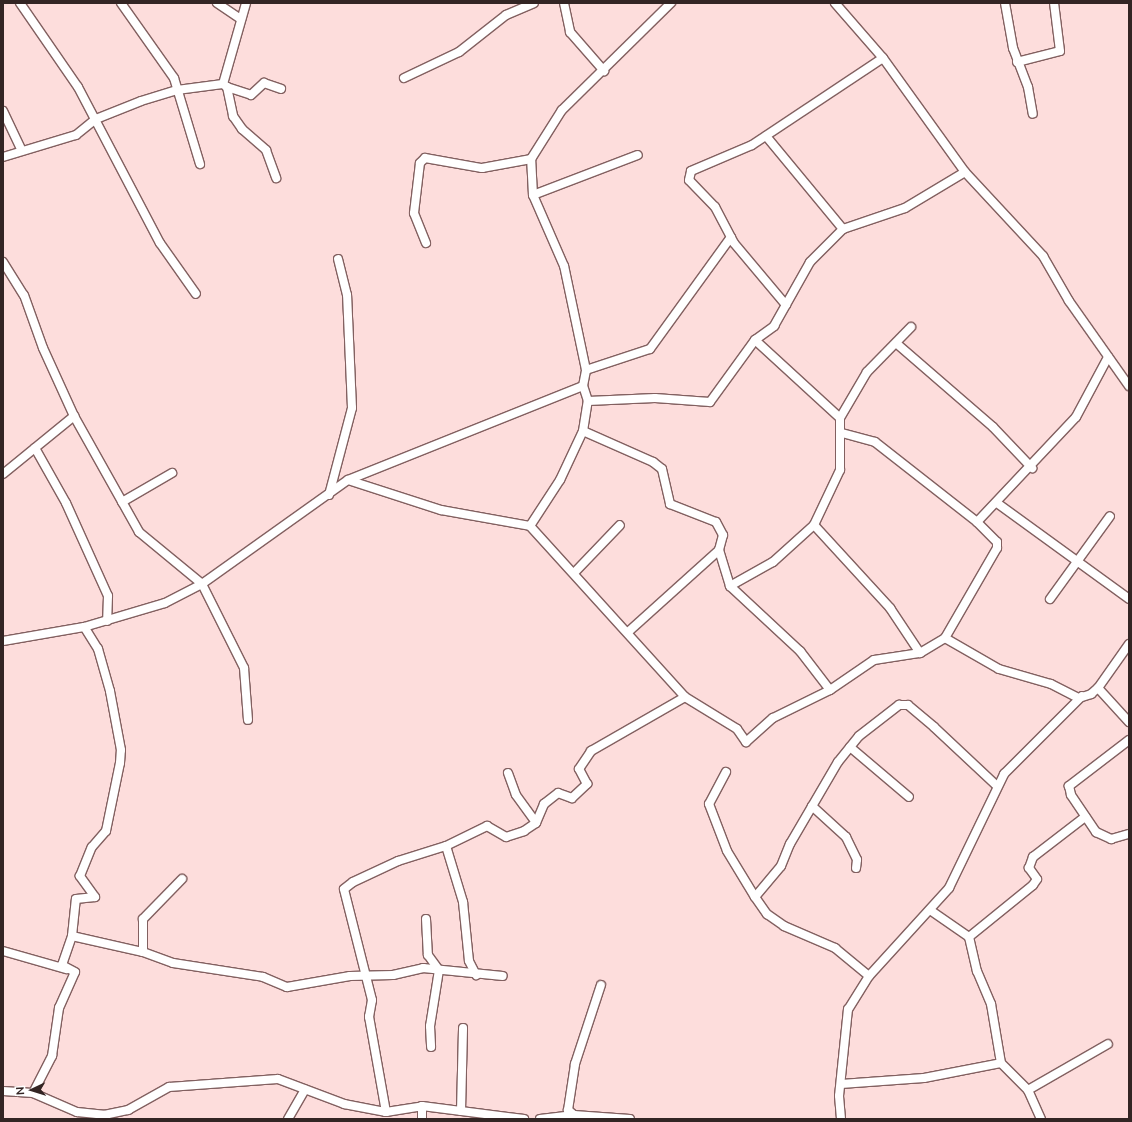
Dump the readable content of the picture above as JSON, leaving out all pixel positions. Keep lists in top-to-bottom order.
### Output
{
  "north": "left"
}
